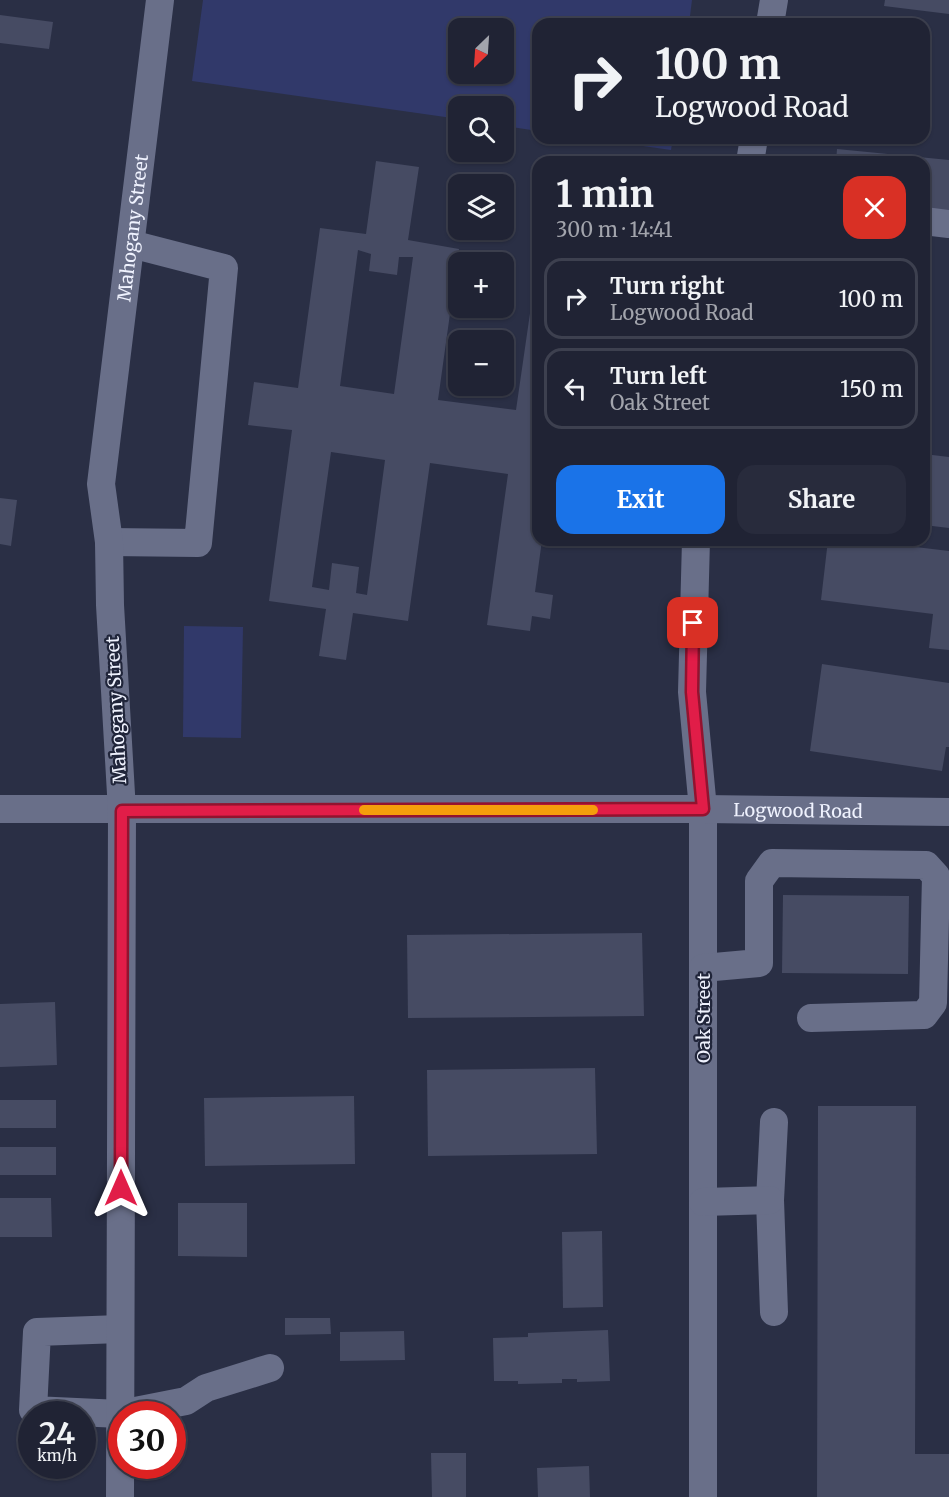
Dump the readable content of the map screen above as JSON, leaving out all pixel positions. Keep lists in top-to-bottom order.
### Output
{
  "streets": {
    "street": ["Mahogany Street", "Logwood Road", "Oak Street"]
  },
  "crossings": [
    ["Mahogany Street", "Logwood Road"],
    ["Logwood Road", "Oak Street"]
  ],
  "north": "bottom left",
  "page": {
    "map_buttons": ["+", "−"],
    "turn": ["100 m", "Logwood Road"],
    "heading": ["1 min", "300 m · 14:41"],
    "list": [
      {
        "name": "Turn right",
        "note": "Logwood Road",
        "value": "100 m"
      },
      {
        "name": "Turn left",
        "note": "Oak Street",
        "value": "150 m"
      }
    ],
    "buttons": ["Exit", "Share"],
    "speed": "24 km/h",
    "limit": "30"
  }
}
